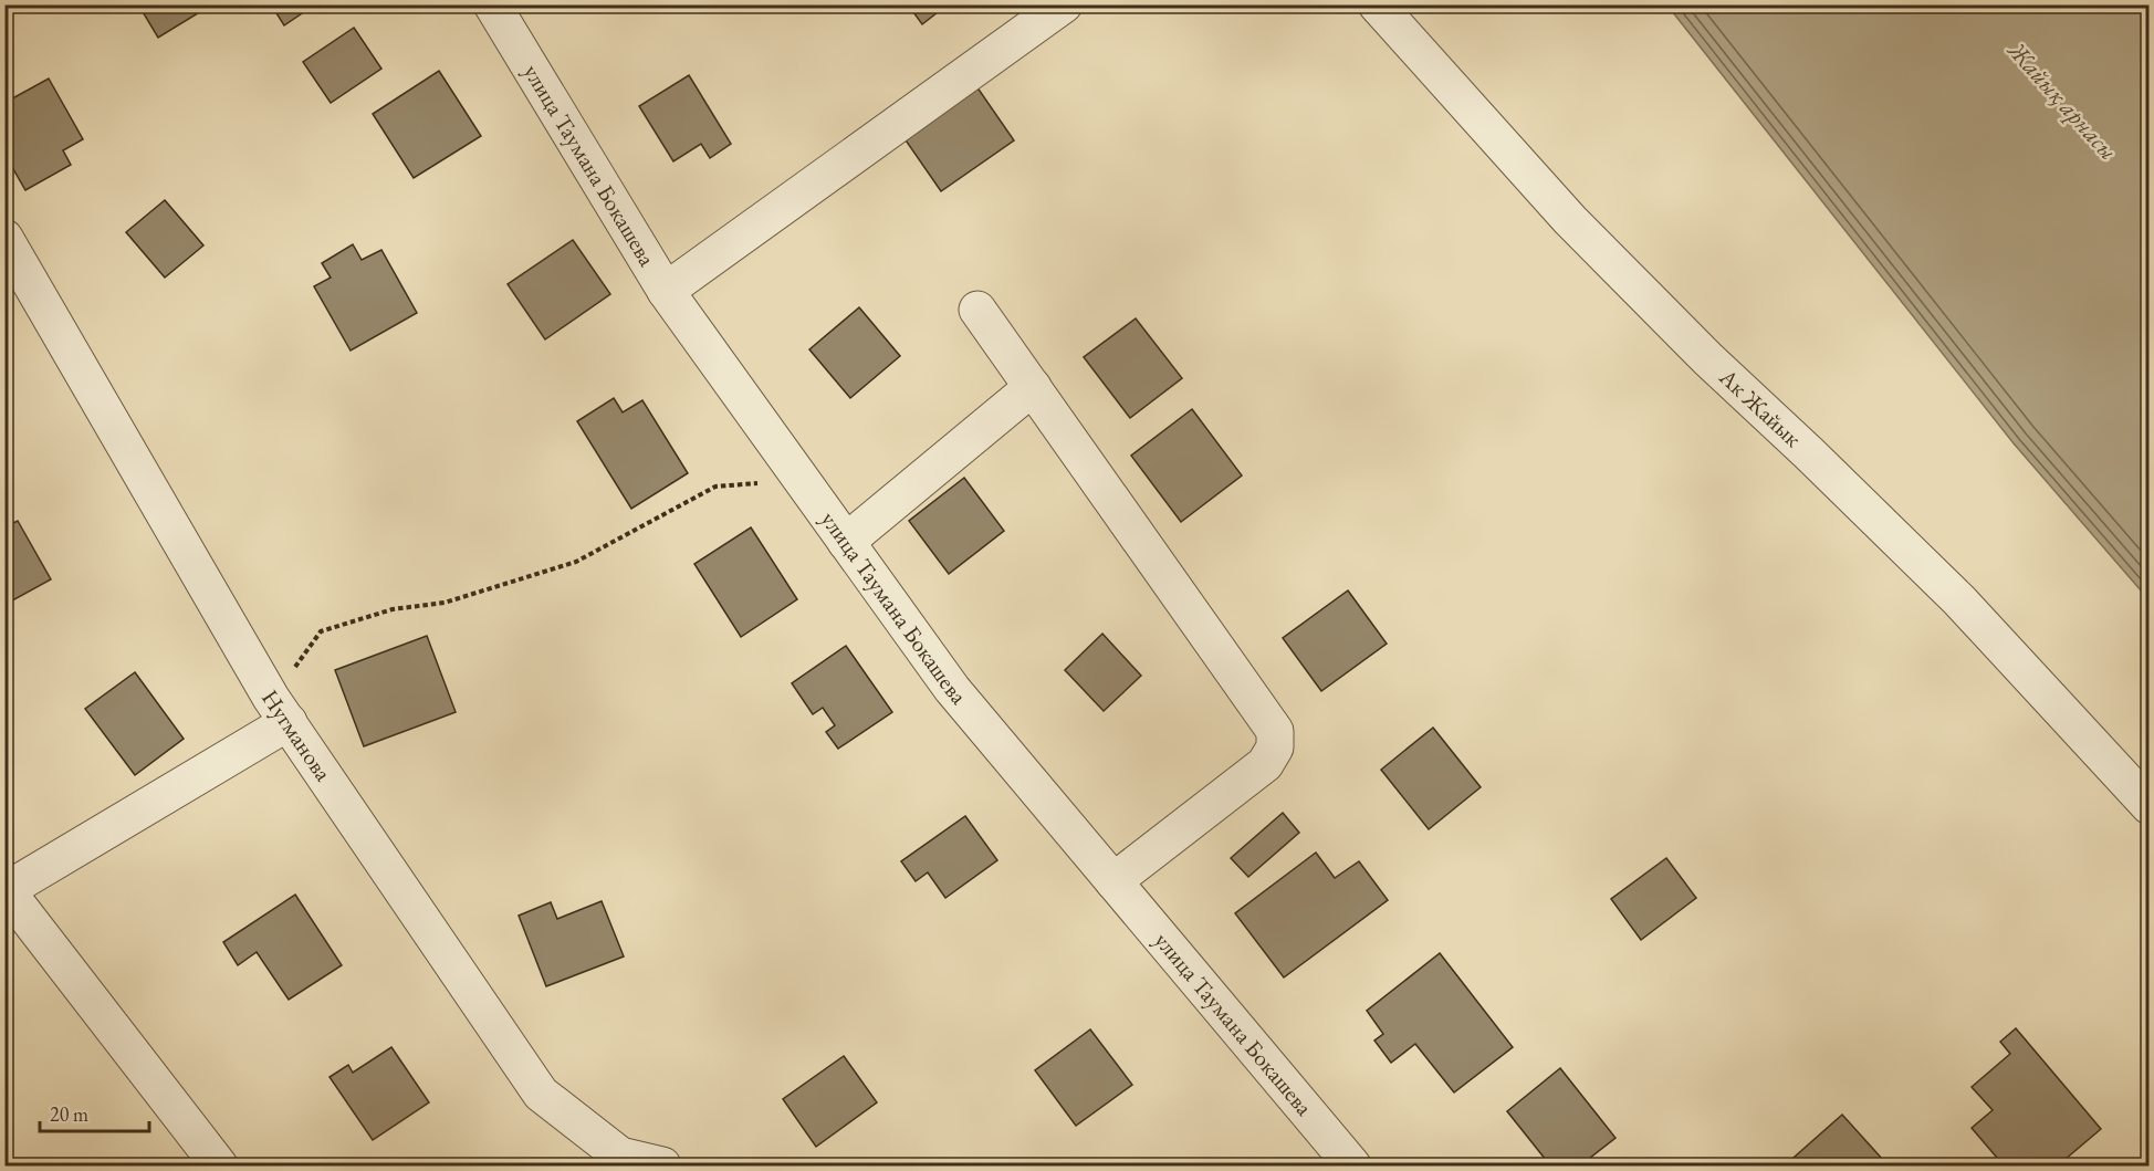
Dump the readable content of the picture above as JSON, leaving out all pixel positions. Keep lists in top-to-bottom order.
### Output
{
  "streets": {
    "street": ["улица Таумана Бокашева", "Ак Жайык", "Нугманова"]
  },
  "water": ["Жайық арнасы"],
  "scale_bar": "20 m"
}
